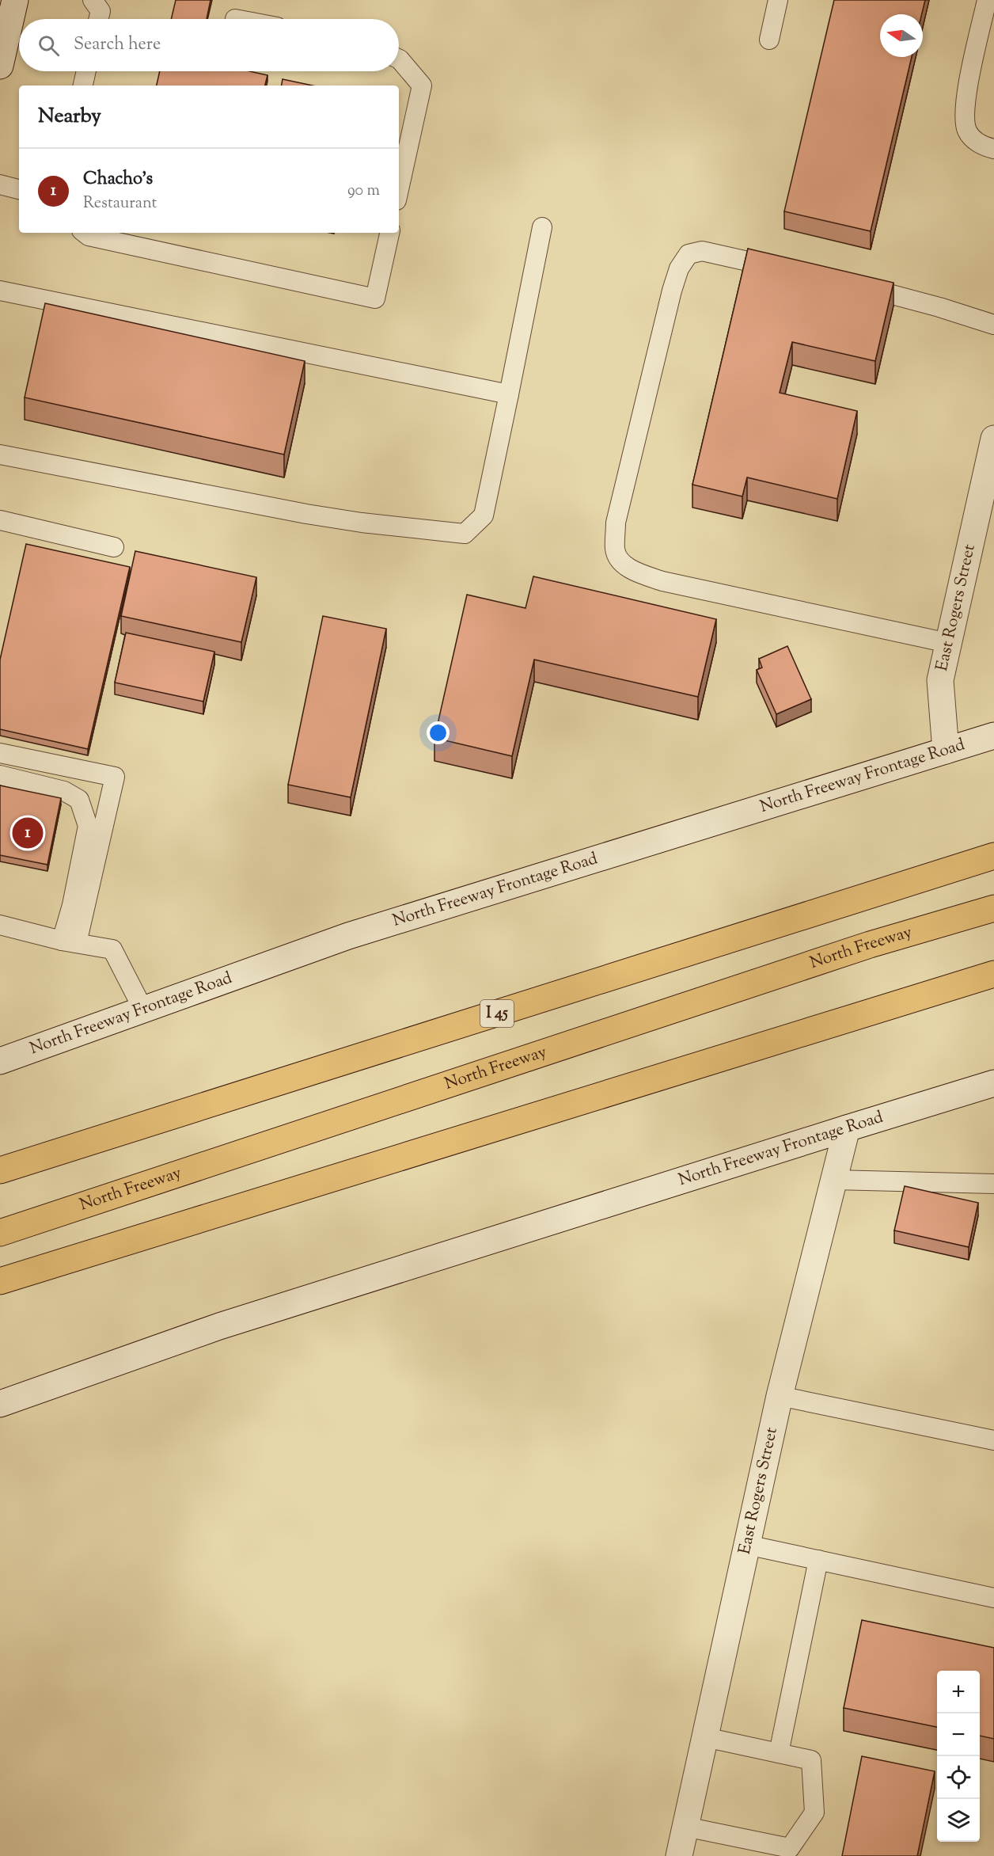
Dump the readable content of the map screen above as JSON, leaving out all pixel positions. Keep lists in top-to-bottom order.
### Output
{
  "streets": {
    "highway": ["North Freeway", "I 45"],
    "main road": ["East Rogers Street", "North Freeway Frontage Road"]
  },
  "crossings": [
    ["East Rogers Street", "North Freeway Frontage Road"]
  ],
  "north": "left",
  "page": {
    "search": "Search here",
    "heading": "Nearby",
    "list": [
      {
        "mark": "1",
        "name": "Chacho's",
        "note": "Restaurant",
        "value": "90 m"
      }
    ],
    "pins": "1",
    "map_buttons": ["+", "−"]
  }
}
